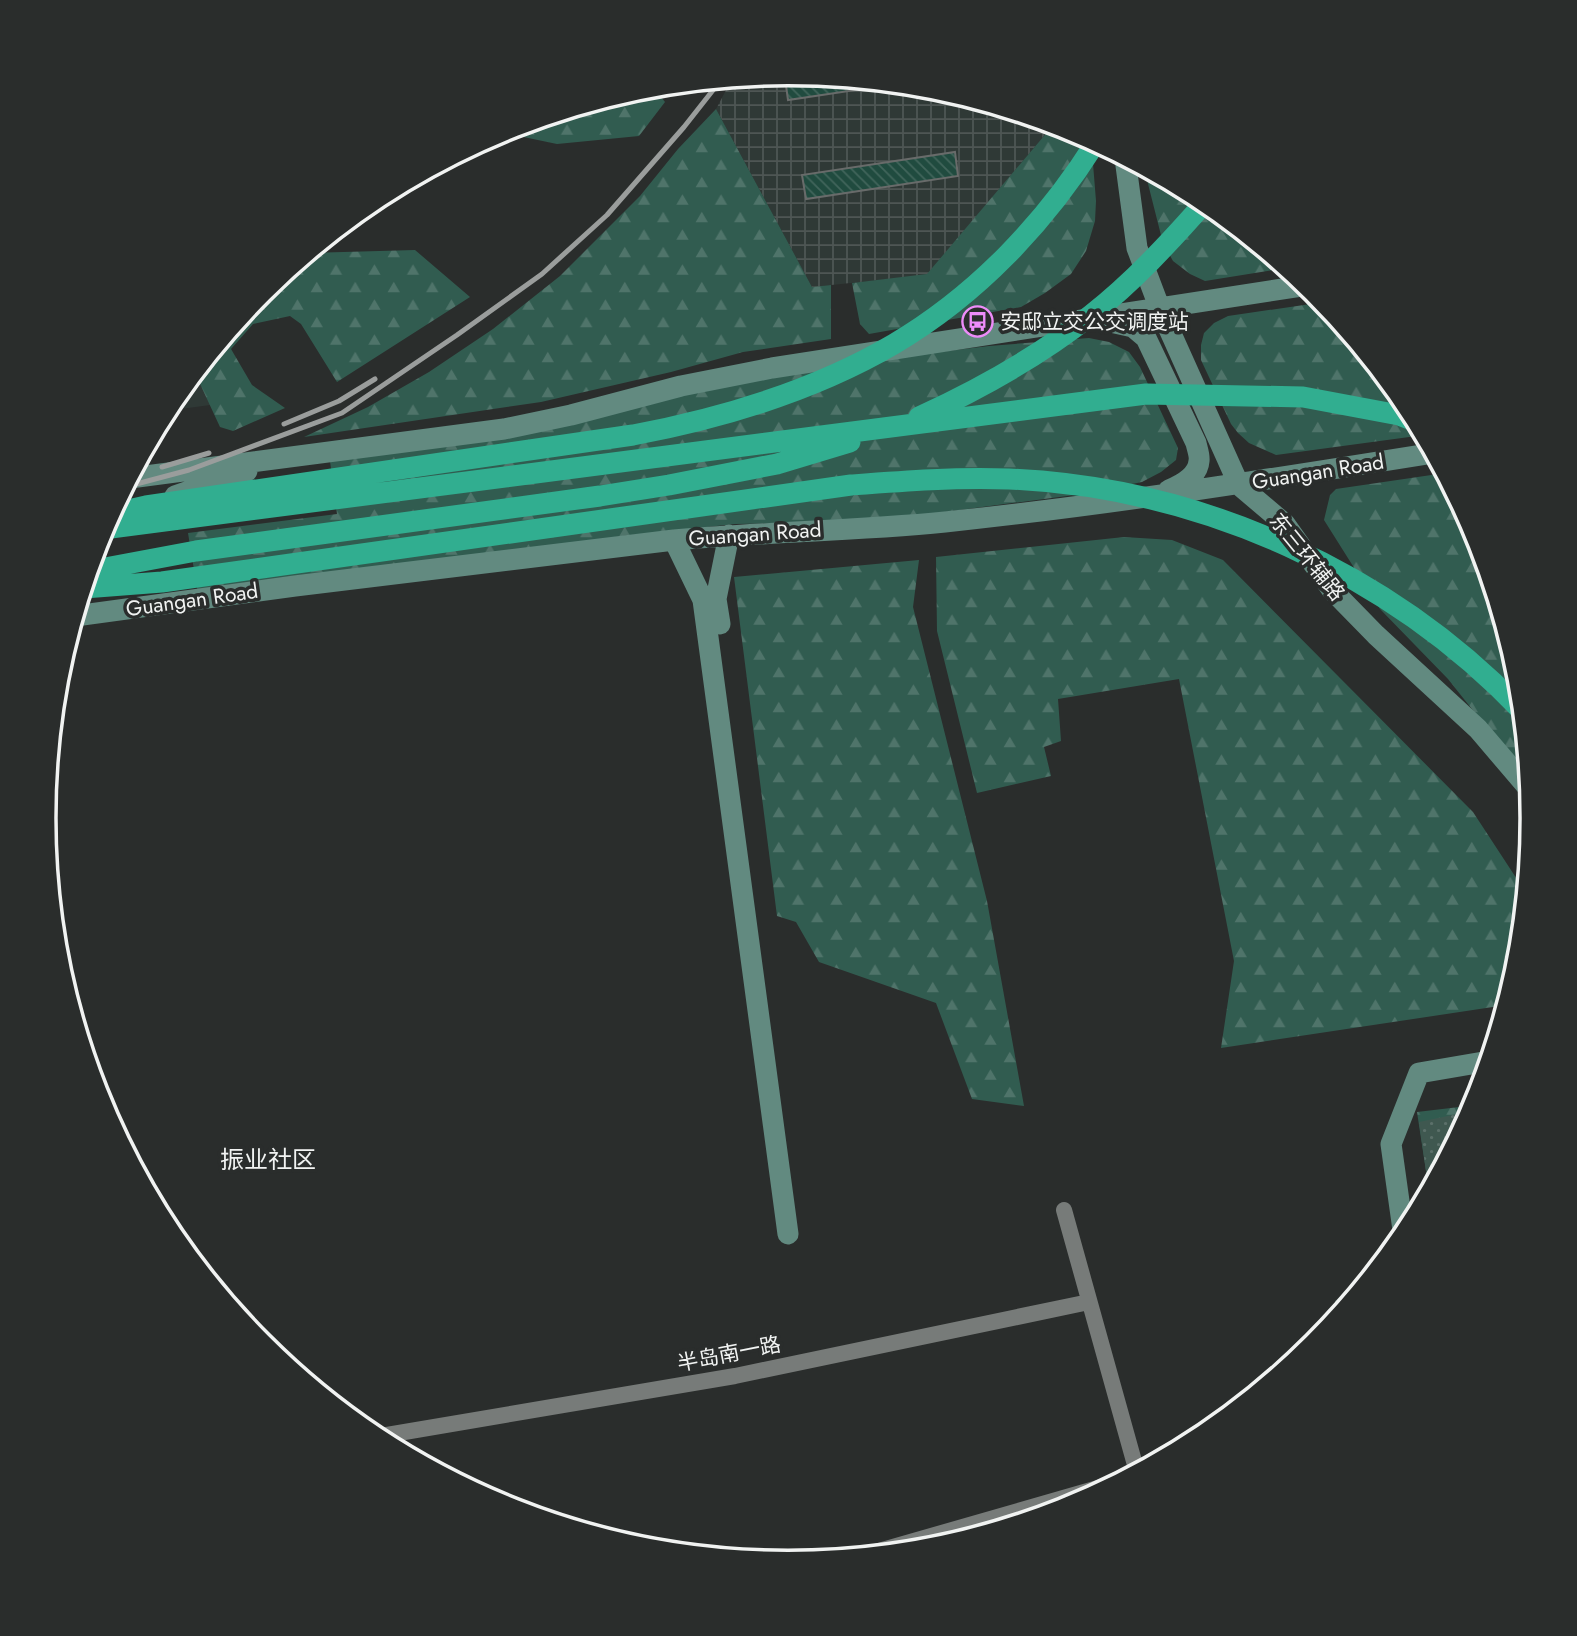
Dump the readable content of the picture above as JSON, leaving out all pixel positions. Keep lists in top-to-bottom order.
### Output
{
  "streets": {
    "main road": ["Guangan Road", "东三环辅路"],
    "street": ["半岛南一路"]
  },
  "crossings": [
    ["Guangan Road", "东三环辅路"]
  ],
  "districts": ["振业社区"],
  "places": {
    "bus stop": ["安邸立交公交调度站"]
  }
}
